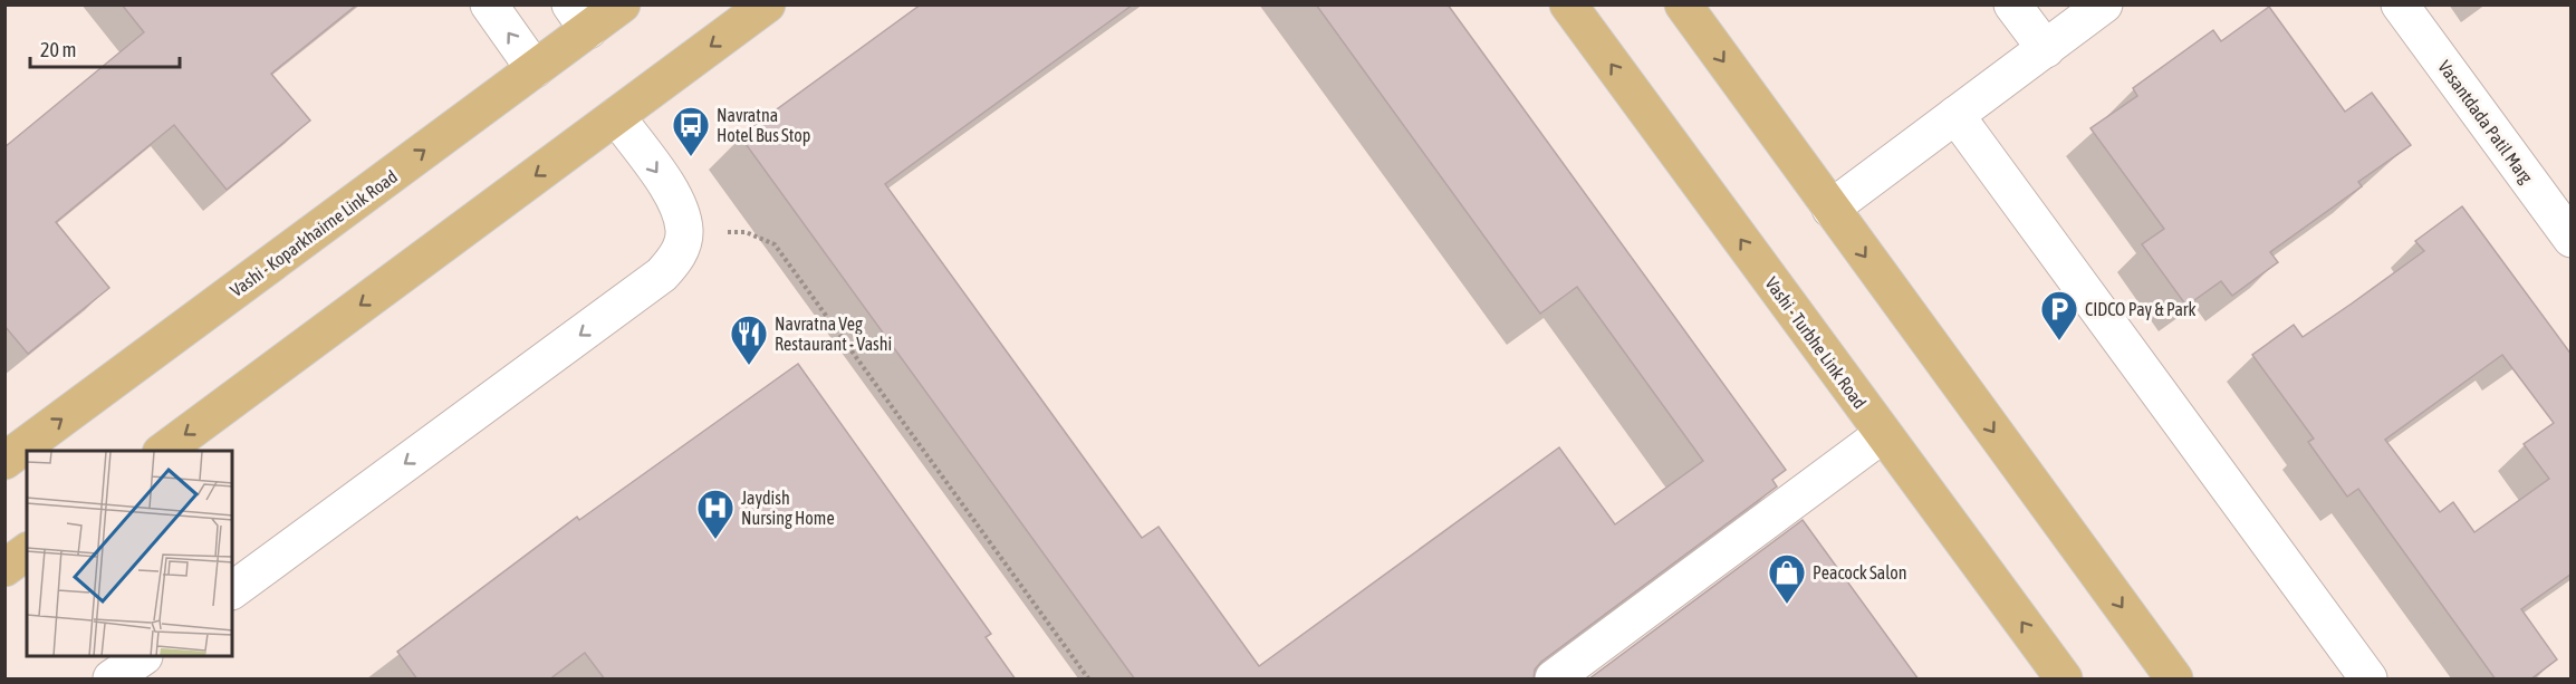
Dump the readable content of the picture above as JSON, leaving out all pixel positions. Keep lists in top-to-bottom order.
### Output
{
  "streets": {
    "main road": ["Vashi - Koparkhairne Link Road", "Vashi - Turbhe Link Road"],
    "street": ["Vasantdada Patil Marg"]
  },
  "places": {
    "bus stop": ["Navratna Hotel Bus Stop"],
    "parking": ["CIDCO Pay & Park"],
    "restaurant": ["Navratna Veg Restaurant - Vashi"],
    "hospital": ["Jaydish Nursing Home"],
    "shop": ["Peacock Salon"]
  },
  "scale_bar": "20 m"
}
